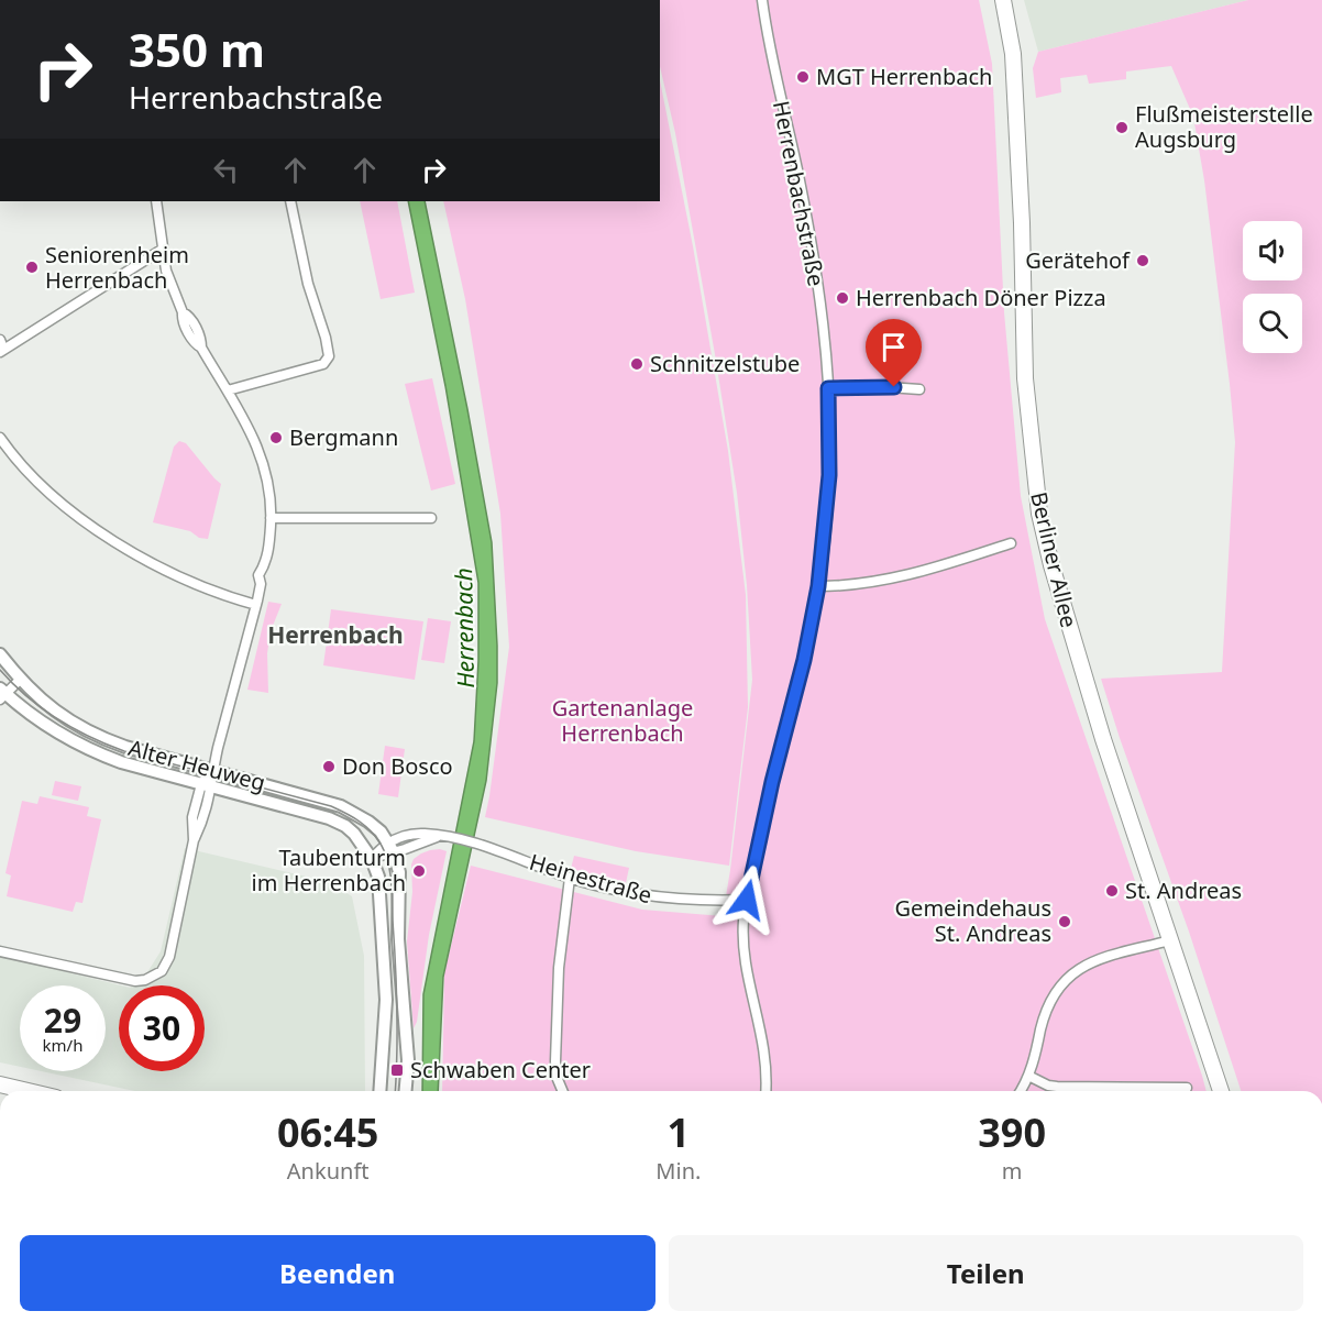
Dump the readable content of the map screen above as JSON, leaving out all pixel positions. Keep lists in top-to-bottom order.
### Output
{
  "streets": {
    "main road": ["Berliner Allee"],
    "street": ["Herrenbachstraße", "Alter Heuweg", "Heinestraße"]
  },
  "crossings": [
    ["Herrenbachstraße", "Heinestraße"],
    ["Alter Heuweg", "Heinestraße"]
  ],
  "districts": ["Herrenbach"],
  "water": ["Herrenbach"],
  "parks": ["Gartenanlage Herrenbach"],
  "places": {
    "other": [
      "MGT Herrenbach",
      "Flußmeisterstelle Augsburg",
      "Gerätehof",
      "Seniorenheim Herrenbach",
      "Herrenbach Döner Pizza",
      "Schnitzelstube",
      "Bergmann",
      "Don Bosco",
      "Taubenturm im Herrenbach",
      "St. Andreas",
      "Gemeindehaus St. Andreas"
    ],
    "transit": ["Schwaben Center"]
  },
  "page": {
    "turn": ["350 m", "Herrenbachstraße"],
    "speed": "29 km/h",
    "limit": "30",
    "eta": [
      "06:45",
      "Ankunft",
      "1",
      "Min.",
      "390",
      "m"
    ],
    "buttons": ["Beenden", "Teilen"]
  }
}
